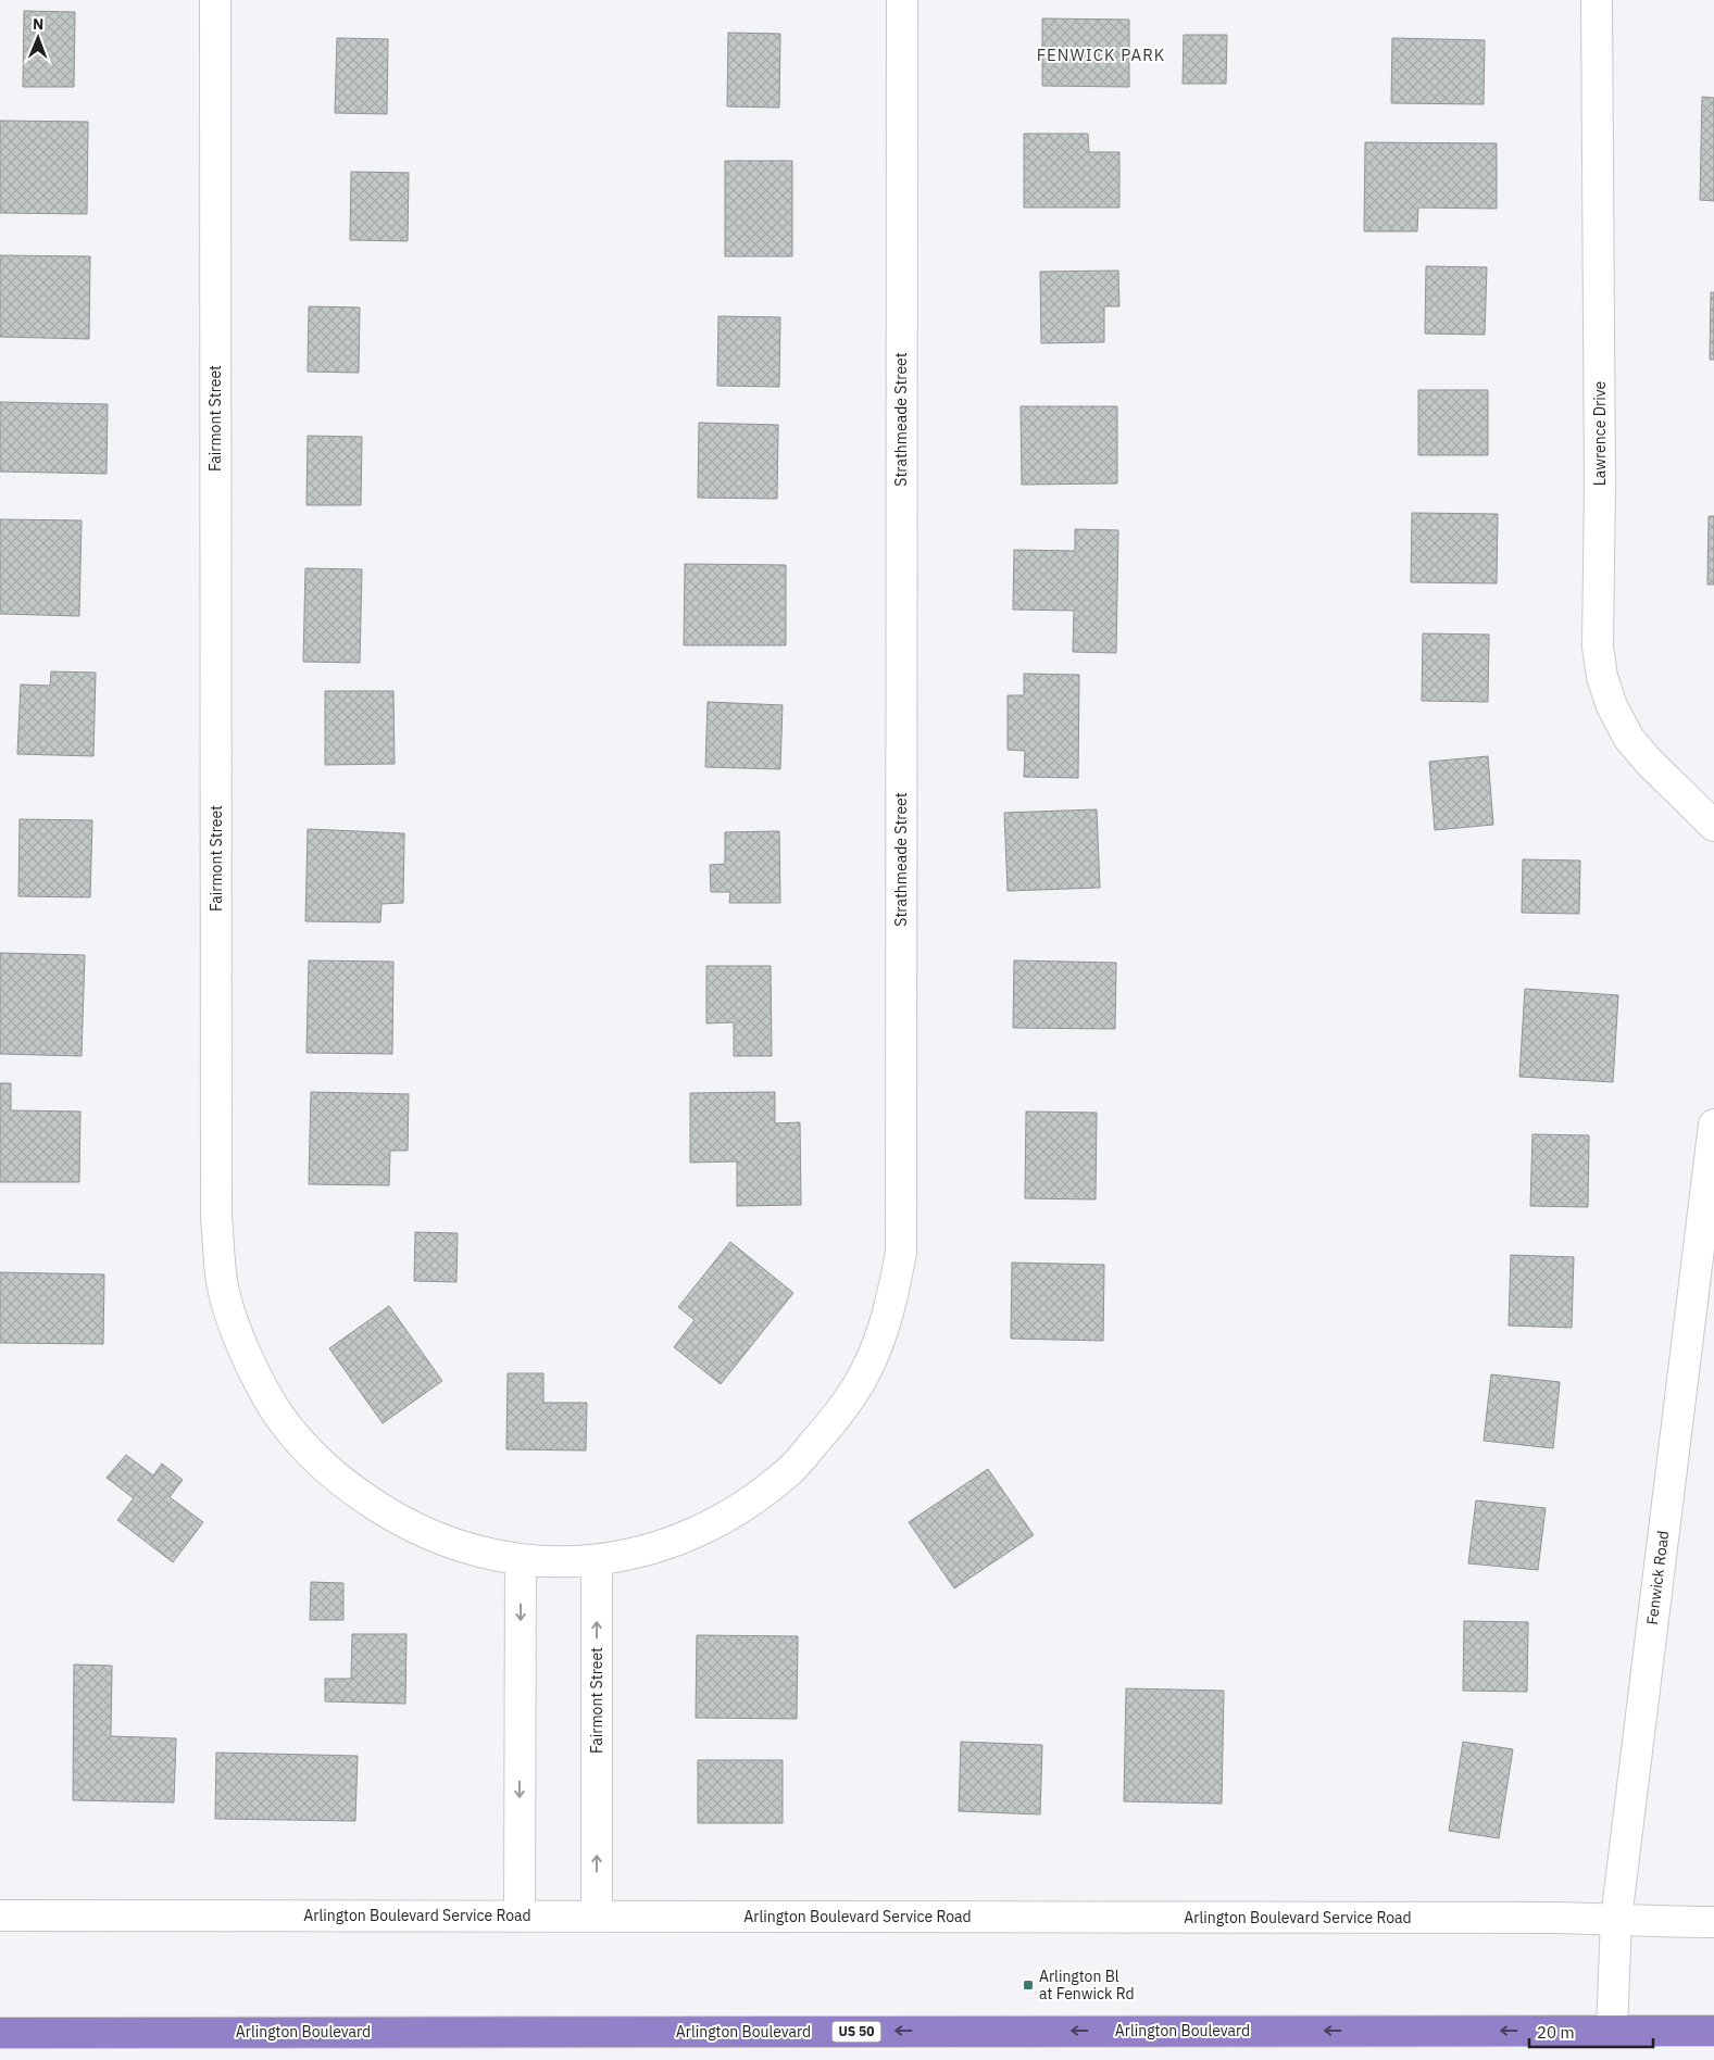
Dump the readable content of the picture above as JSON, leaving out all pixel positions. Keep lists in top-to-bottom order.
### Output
{
  "streets": {
    "highway": ["Arlington Boulevard", "US 50"],
    "street": [
      "Fairmont Street",
      "Strathmeade Street",
      "Lawrence Drive",
      "Fenwick Road",
      "Arlington Boulevard Service Road"
    ]
  },
  "crossings": [
    ["Fairmont Street", "Strathmeade Street"],
    ["Fairmont Street", "Arlington Boulevard Service Road"],
    ["Fenwick Road", "Arlington Boulevard Service Road"],
    ["Fenwick Road", "Arlington Boulevard"]
  ],
  "one_way": ["Arlington Boulevard"],
  "districts": ["FENWICK PARK"],
  "places": {
    "transit": ["Arlington Bl at Fenwick Rd"]
  },
  "scale_bar": "20 m",
  "north": "top"
}
